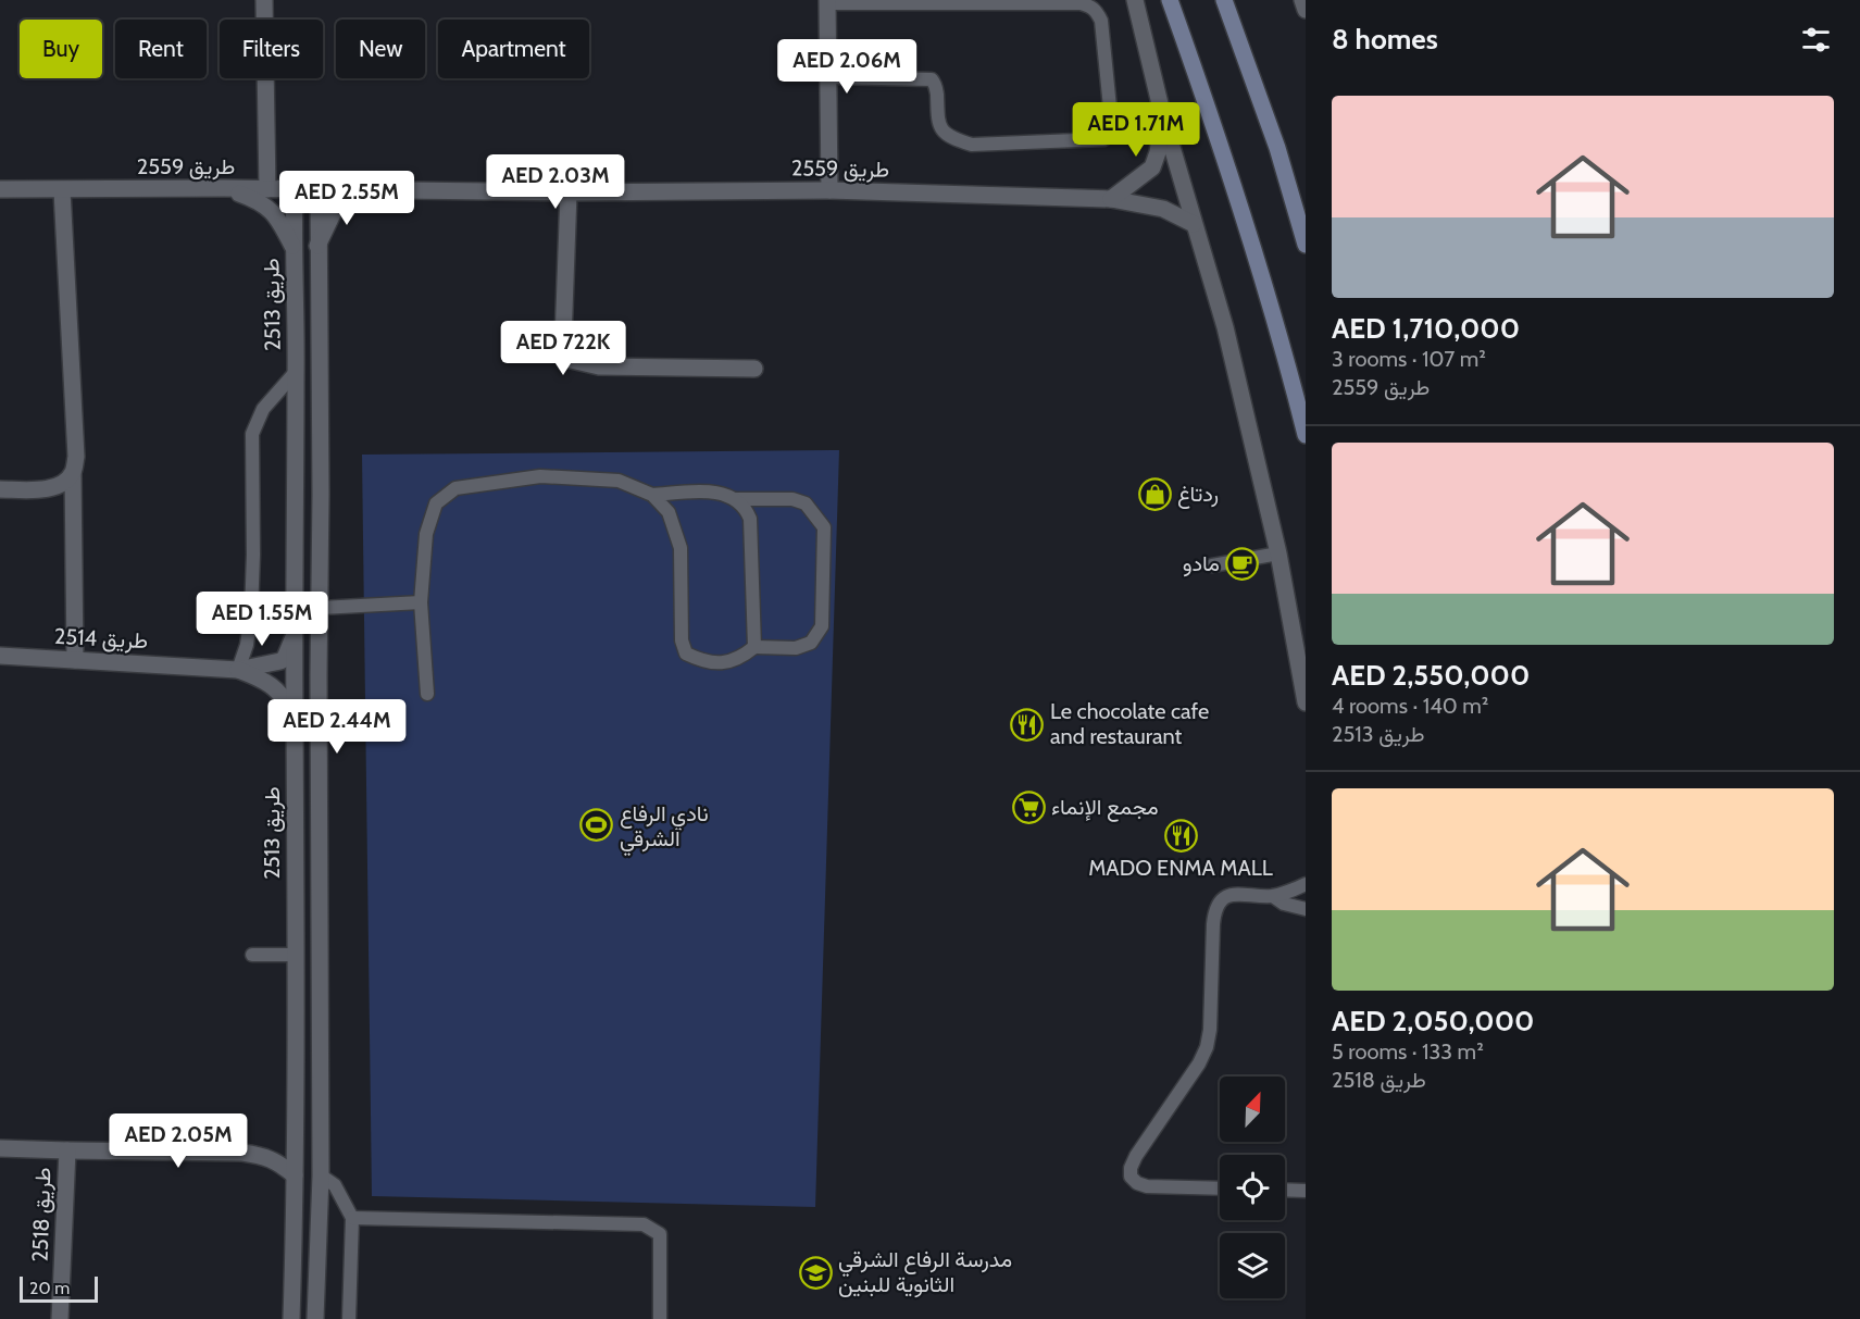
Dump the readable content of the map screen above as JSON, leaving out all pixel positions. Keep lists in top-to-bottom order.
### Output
{
  "streets": {
    "street": [
      "طريق 2559",
      "طريق 2513",
      "طريق 2514",
      "طريق 2518"
    ]
  },
  "crossings": [
    ["طريق 2559", "طريق 2513"],
    ["طريق 2513", "طريق 2514"],
    ["طريق 2513", "طريق 2518"]
  ],
  "places": {
    "shop": ["ردتاغ"],
    "cafe": ["مادو"],
    "restaurant": ["Le chocolate cafe and restaurant", "MADO ENMA MALL"],
    "supermarket": ["مجمع الإنماء"],
    "sports": ["نادي الرفاع الشرقي"],
    "school or university": ["مدرسة الرفاع الشرقي الثانوية للبنين"]
  },
  "scale_bar": "20 m",
  "north": "top right",
  "page": {
    "heading": "8 homes",
    "chip": [
      "Buy",
      "Rent",
      "Filters",
      "New",
      "Apartment"
    ],
    "price": [
      "AED 2.06M",
      "AED 1.71M",
      "AED 2.03M",
      "AED 2.55M",
      "AED 722K",
      "AED 1.55M",
      "AED 2.44M",
      "AED 2.05M"
    ],
    "list": [
      {
        "name": "AED 1,710,000",
        "note": "3 rooms · 107 m² · طريق 2559"
      },
      {
        "name": "AED 2,550,000",
        "note": "4 rooms · 140 m² · طريق 2513"
      },
      {
        "name": "AED 2,050,000",
        "note": "5 rooms · 133 m² · طريق 2518"
      }
    ],
    "scale": "20 m"
  }
}
